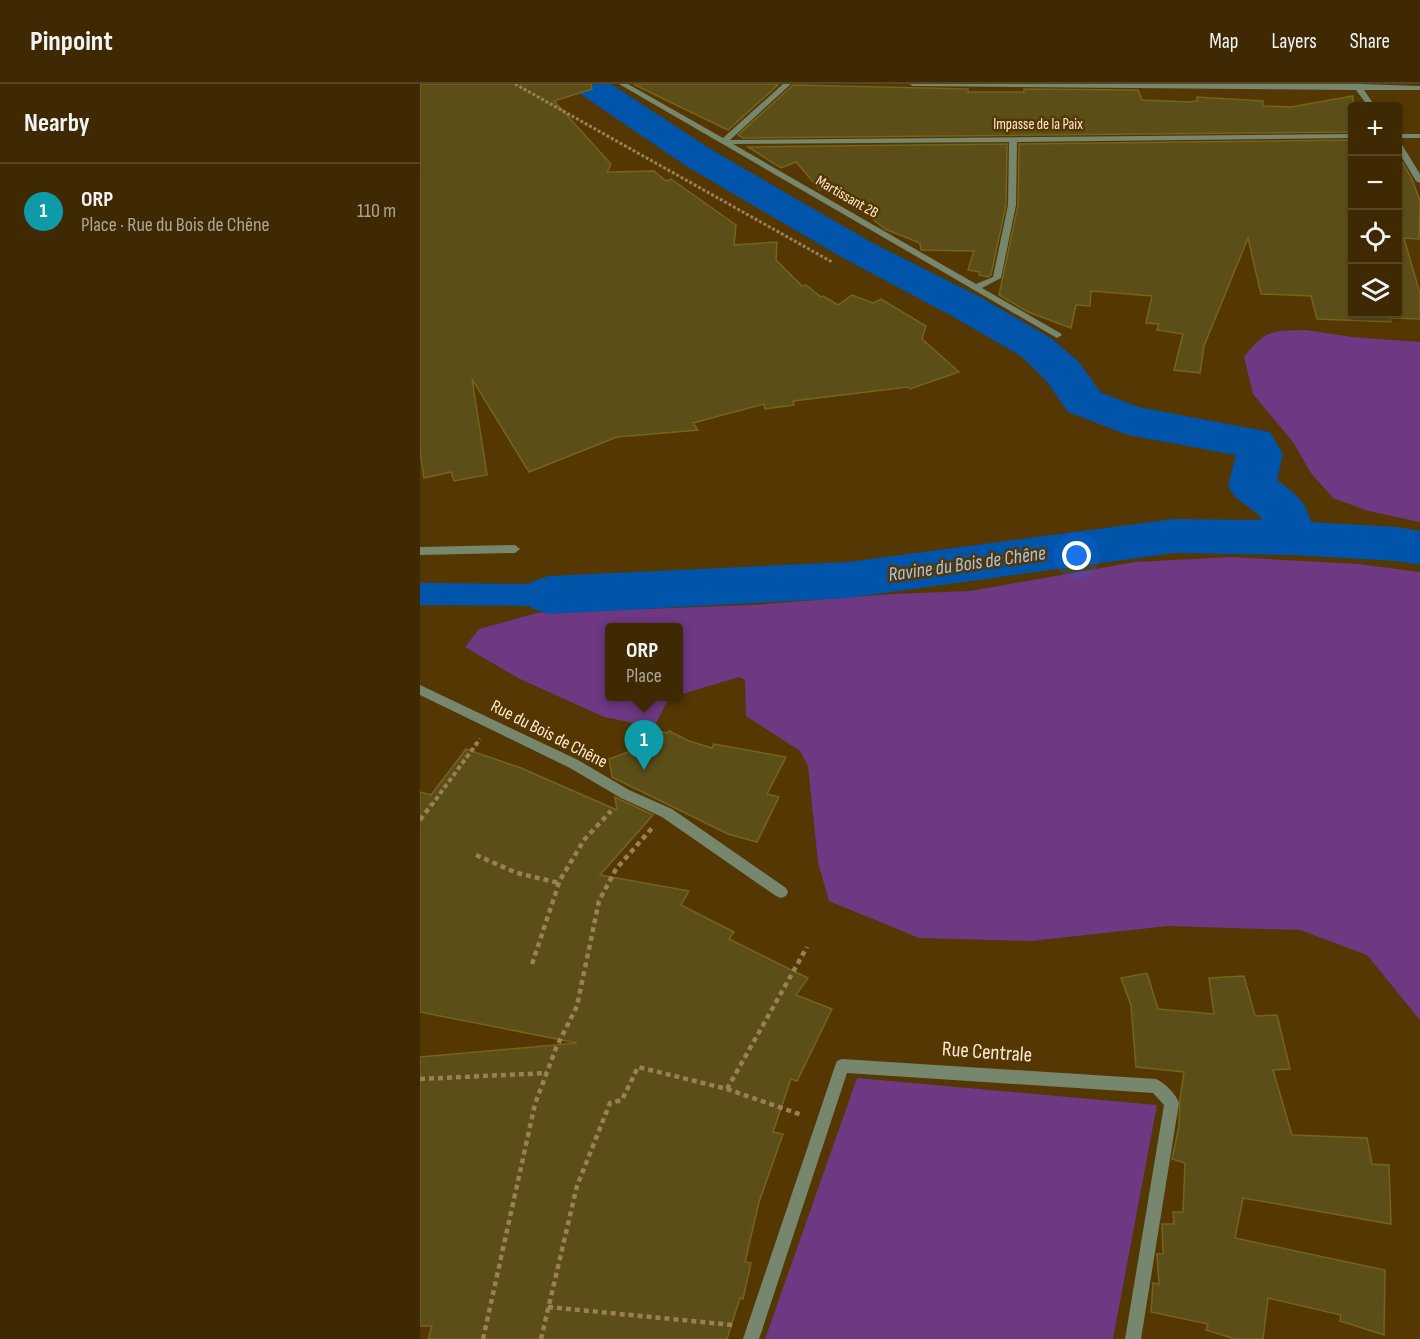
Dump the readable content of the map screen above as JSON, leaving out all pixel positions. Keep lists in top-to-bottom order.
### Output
{
  "streets": {
    "street": [
      "Impasse de la Paix",
      "Martissant 2B",
      "Rue du Bois de Chêne",
      "Rue Centrale"
    ]
  },
  "crossings": [
    ["Impasse de la Paix", "Martissant 2B"]
  ],
  "water": ["Ravine du Bois de Chêne"],
  "page": {
    "header": "Pinpoint",
    "nav": ["Map", "Layers", "Share"],
    "heading": "Nearby",
    "map_buttons": ["+", "−"],
    "list": [
      {
        "mark": "1",
        "name": "ORP",
        "note": "Place · Rue du Bois de Chêne",
        "value": "110 m"
      }
    ],
    "popup": ["ORP", "Place"],
    "pins": "1"
  }
}
